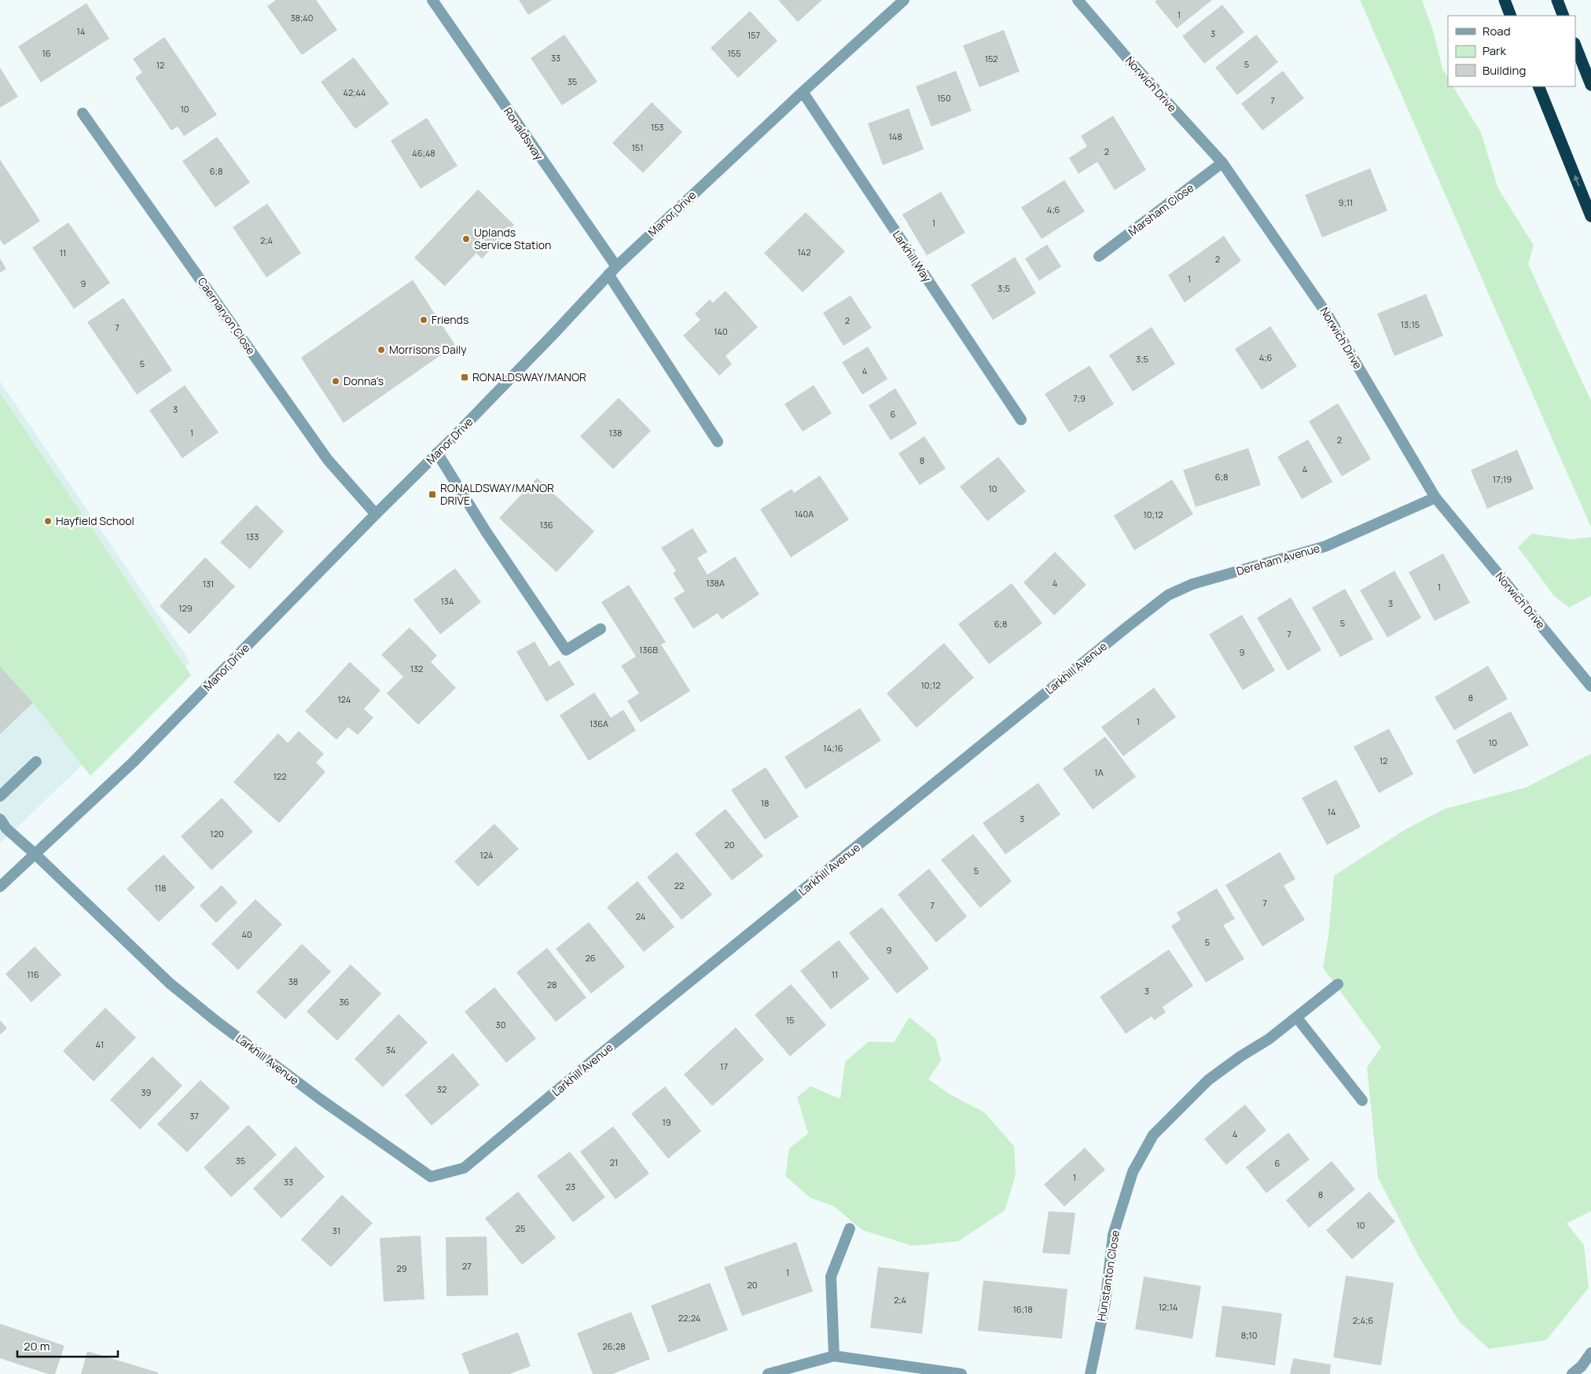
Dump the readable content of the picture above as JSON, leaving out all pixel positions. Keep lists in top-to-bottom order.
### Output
{
  "streets": {
    "street": [
      "Norwich Drive",
      "Ronaldsway",
      "Marsham Close",
      "Manor Drive",
      "Larkhill Way",
      "Caernarvon Close",
      "Dereham Avenue",
      "Larkhill Avenue",
      "Hunstanton Close"
    ]
  },
  "crossings": [
    ["Norwich Drive", "Marsham Close"],
    ["Norwich Drive", "Dereham Avenue"],
    ["Ronaldsway", "Manor Drive"],
    ["Manor Drive", "Larkhill Way"],
    ["Manor Drive", "Caernarvon Close"],
    ["Manor Drive", "Larkhill Avenue"],
    ["Dereham Avenue", "Larkhill Avenue"]
  ],
  "places": {
    "other": [
      "Uplands Service Station",
      "Friends",
      "Morrisons Daily",
      "Donna's",
      "Hayfield School"
    ],
    "transit": ["RONALDSWAY/MANOR", "RONALDSWAY/MANOR DRIVE"]
  },
  "house_numbers": [
    "1",
    "38;40",
    "14",
    "3",
    "157",
    "16",
    "155",
    "33",
    "152",
    "5",
    "12",
    "35",
    "42;44",
    "150",
    "7",
    "10",
    "153",
    "148",
    "151",
    "2",
    "46;48",
    "6;8",
    "9;11",
    "4;6",
    "1",
    "2;4",
    "142",
    "11",
    "2",
    "1",
    "9",
    "3;5",
    "2",
    "13;15",
    "7",
    "140",
    "4;6",
    "3;5",
    "5",
    "4",
    "7;9",
    "3",
    "6",
    "1",
    "138",
    "2",
    "8",
    "4",
    "6;8",
    "17;19",
    "10",
    "140A",
    "10;12",
    "136",
    "133",
    "138A",
    "4",
    "131",
    "1",
    "134",
    "3",
    "129",
    "5",
    "6;8",
    "7",
    "136B",
    "9",
    "132",
    "10;12",
    "8",
    "124",
    "1",
    "136A",
    "10",
    "14;16",
    "12",
    "1A",
    "122",
    "18",
    "14",
    "3",
    "120",
    "20",
    "124",
    "5",
    "22",
    "118",
    "7",
    "7",
    "24",
    "40",
    "5",
    "9",
    "26",
    "116",
    "11",
    "38",
    "28",
    "3",
    "36",
    "15",
    "30",
    "41",
    "34",
    "17",
    "32",
    "39",
    "37",
    "19",
    "4",
    "35",
    "21",
    "6",
    "1",
    "33",
    "23",
    "8",
    "10",
    "25",
    "31",
    "27",
    "29",
    "1",
    "20",
    "2;4",
    "12;14",
    "16;18",
    "22;24",
    "2;4;6",
    "8;10",
    "26;28"
  ],
  "legend": ["Road", "Park", "Building"],
  "scale_bar": "20 m"
}
